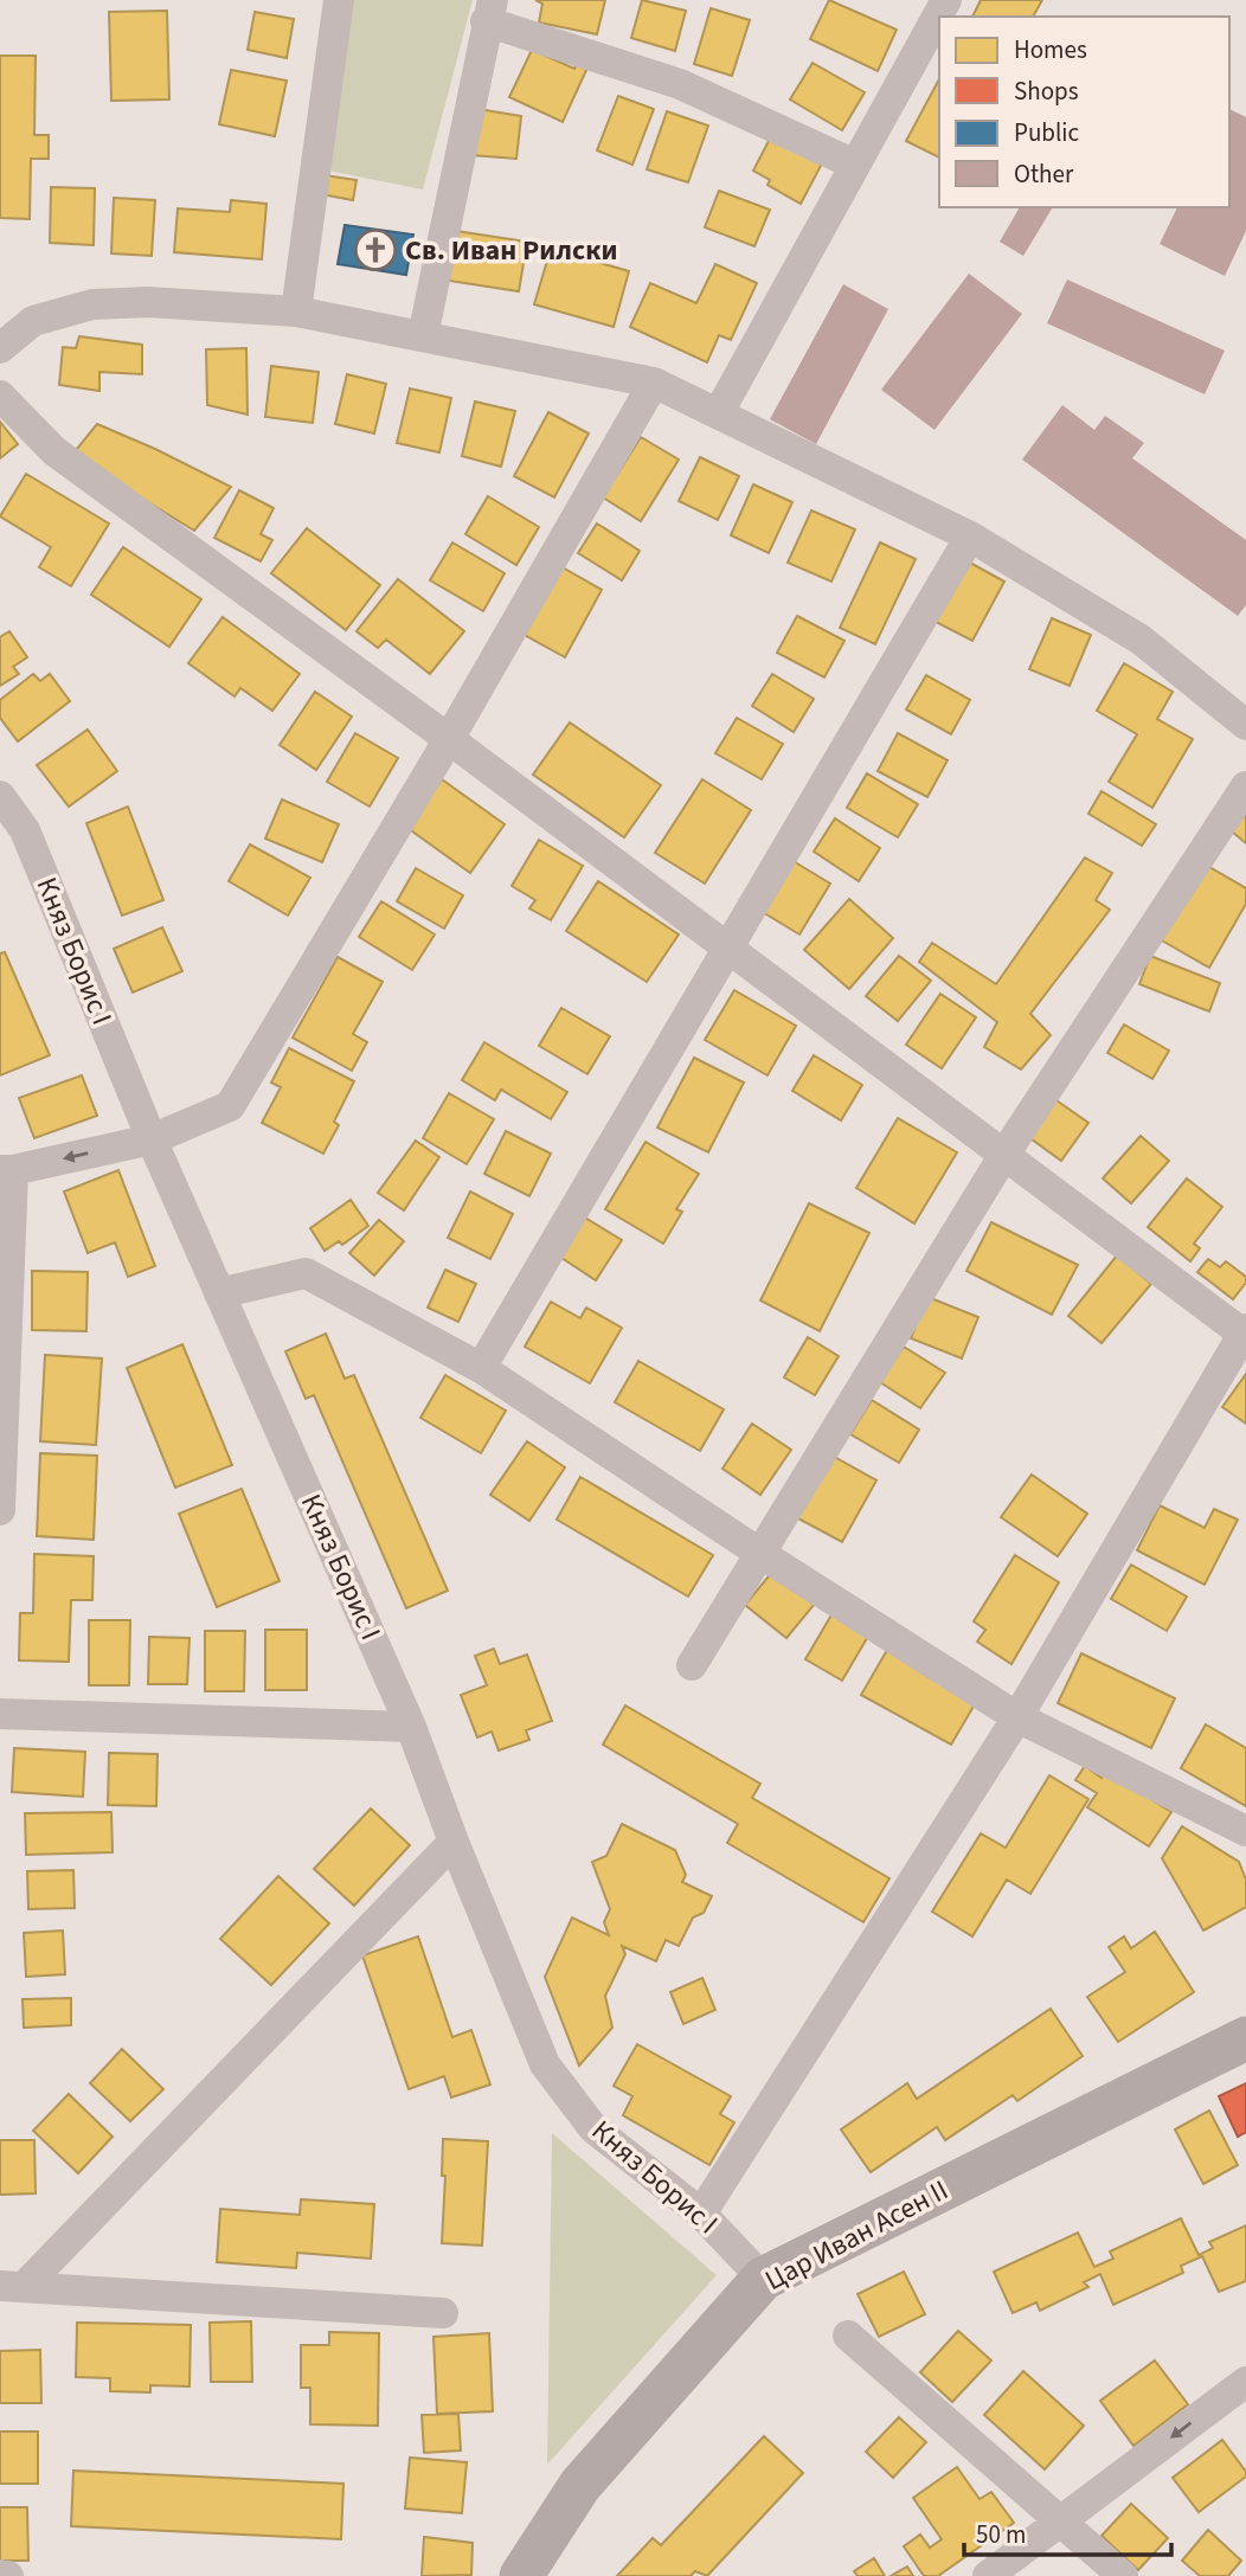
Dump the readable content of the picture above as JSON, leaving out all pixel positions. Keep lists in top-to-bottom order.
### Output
{
  "streets": {
    "street": ["Княз Борис I", "Цар Иван Асен II"]
  },
  "crossings": [
    ["Княз Борис I", "Цар Иван Асен II"]
  ],
  "places": {
    "church": ["Св. Иван Рилски"]
  },
  "legend": [
    "Homes",
    "Shops",
    "Public",
    "Other"
  ],
  "scale_bar": "50 m"
}
